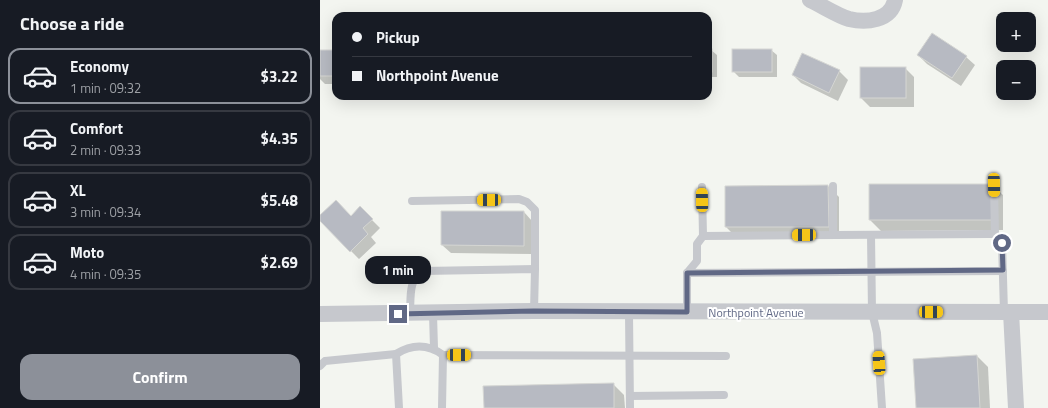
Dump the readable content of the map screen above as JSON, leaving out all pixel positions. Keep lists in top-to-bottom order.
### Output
{
  "streets": {
    "street": ["Northpoint Avenue"]
  },
  "page": {
    "heading": "Choose a ride",
    "map_buttons": ["+", "−"],
    "banner": ["Pickup", "Northpoint Avenue"],
    "list": [
      {
        "name": "Economy",
        "note": "1 min · 09:32",
        "value": "$3.22"
      },
      {
        "name": "Comfort",
        "note": "2 min · 09:33",
        "value": "$4.35"
      },
      {
        "name": "XL",
        "note": "3 min · 09:34",
        "value": "$5.48"
      },
      {
        "name": "Moto",
        "note": "4 min · 09:35",
        "value": "$2.69"
      }
    ],
    "bubble": "1 min",
    "buttons": "Confirm"
  }
}
